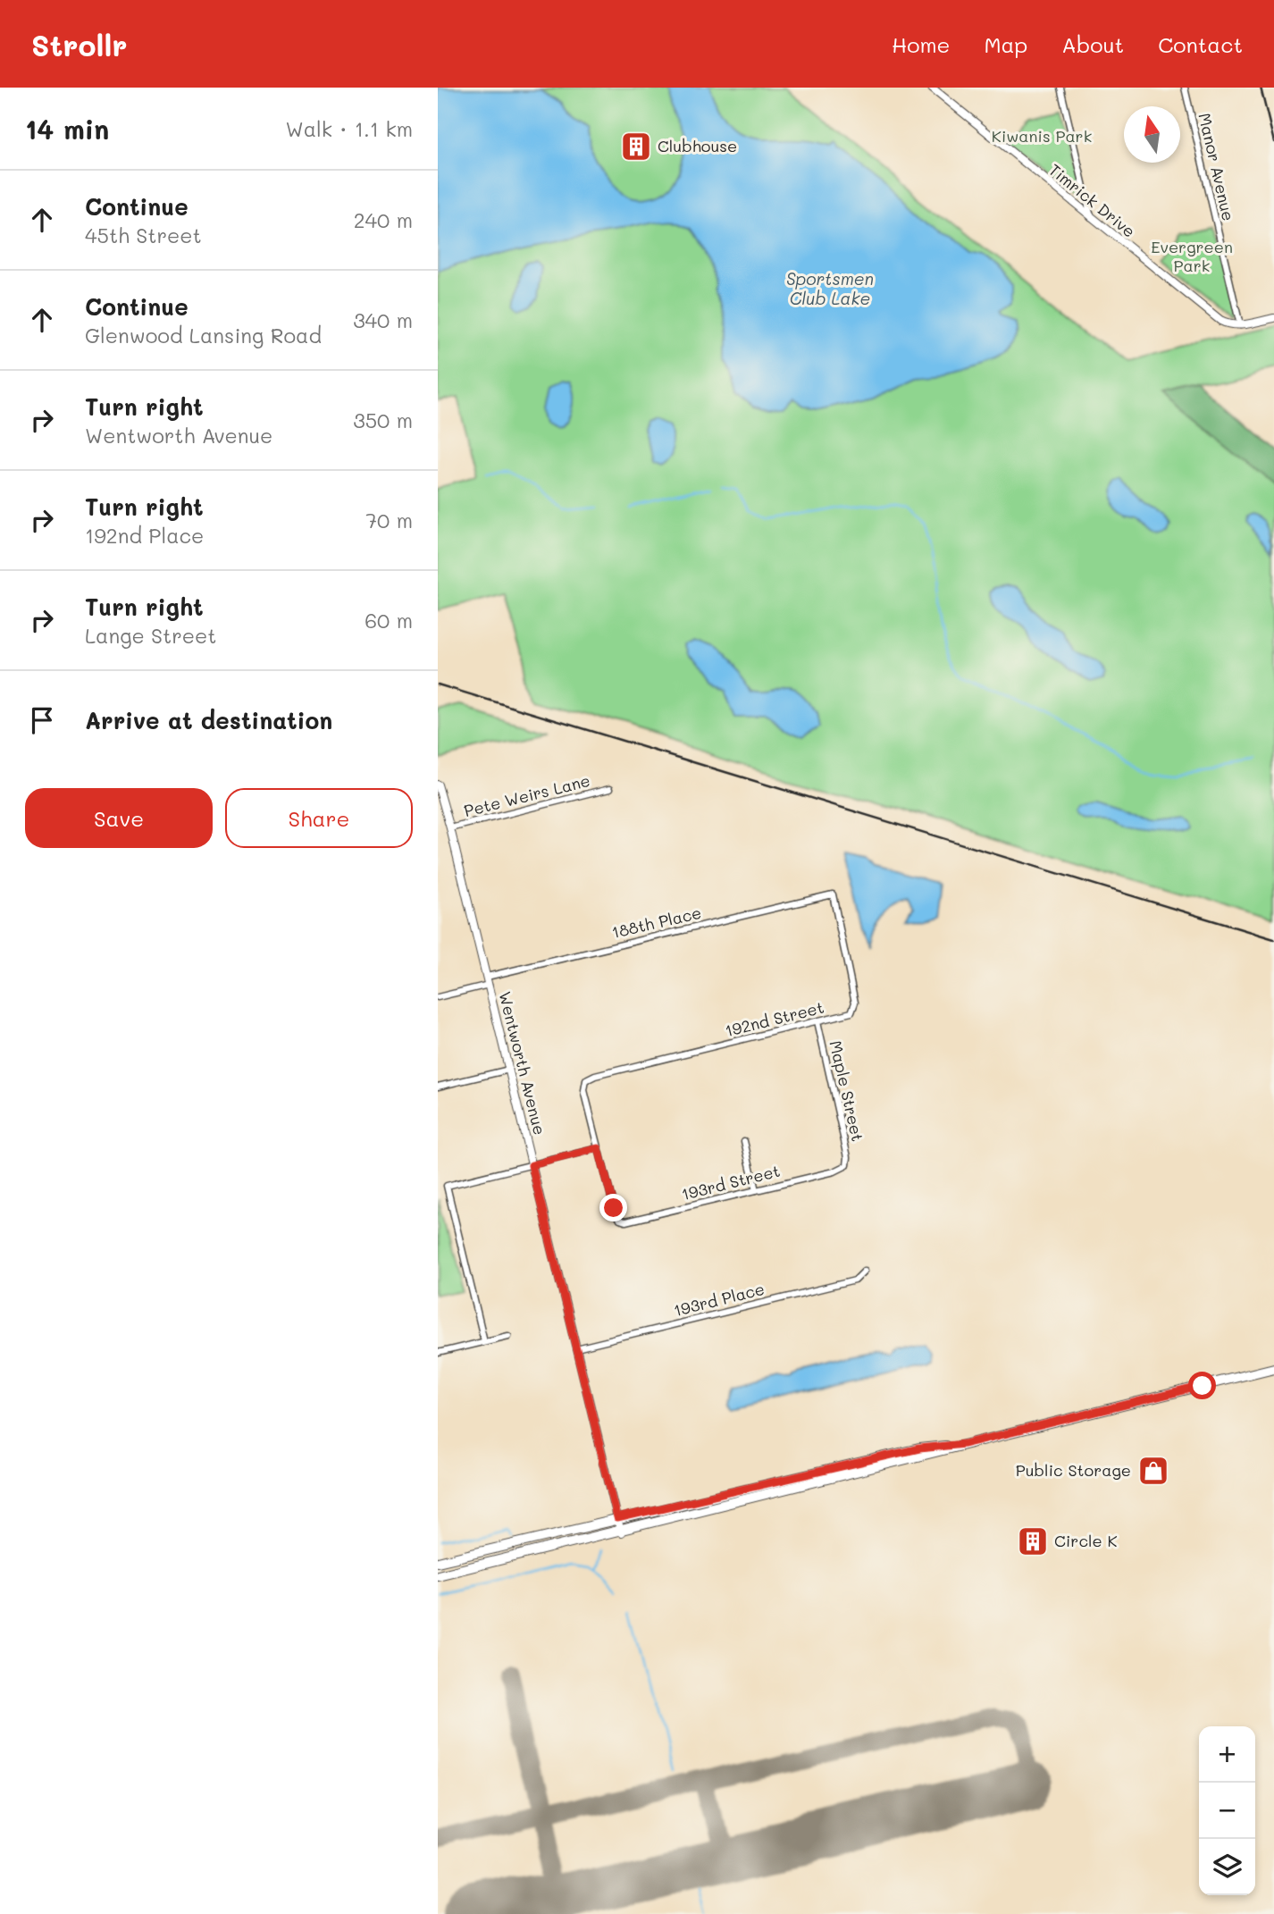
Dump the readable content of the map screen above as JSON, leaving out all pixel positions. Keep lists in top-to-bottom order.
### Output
{
  "streets": {
    "street": [
      "Manor Avenue",
      "Timrick Drive",
      "Pete Weirs Lane",
      "188th Place",
      "192nd Street",
      "Wentworth Avenue",
      "Maple Street",
      "193rd Street",
      "193rd Place"
    ]
  },
  "crossings": [
    ["Manor Avenue", "Timrick Drive"],
    ["Pete Weirs Lane", "Wentworth Avenue"],
    ["188th Place", "192nd Street"],
    ["188th Place", "Wentworth Avenue"],
    ["192nd Street", "Maple Street"],
    ["192nd Street", "193rd Street"],
    ["Wentworth Avenue", "193rd Place"],
    ["Maple Street", "193rd Street"]
  ],
  "water": ["Sportsmen Club Lake"],
  "parks": ["Kiwanis Park", "Evergreen Park"],
  "places": {
    "building": ["Clubhouse", "Circle K"],
    "shop": ["Public Storage"]
  },
  "north": "top",
  "page": {
    "header": "Strollr",
    "nav": [
      "Home",
      "Map",
      "About",
      "Contact"
    ],
    "heading": ["14 min", "Walk · 1.1 km"],
    "list": [
      ["Continue", "45th Street", "240 m"],
      ["Continue", "Glenwood Lansing Road", "340 m"],
      ["Turn right", "Wentworth Avenue", "350 m"],
      ["Turn right", "192nd Place", "70 m"],
      ["Turn right", "Lange Street", "60 m"],
      "Arrive at destination"
    ],
    "buttons": ["Save", "Share"],
    "map_buttons": ["+", "−"]
  }
}
